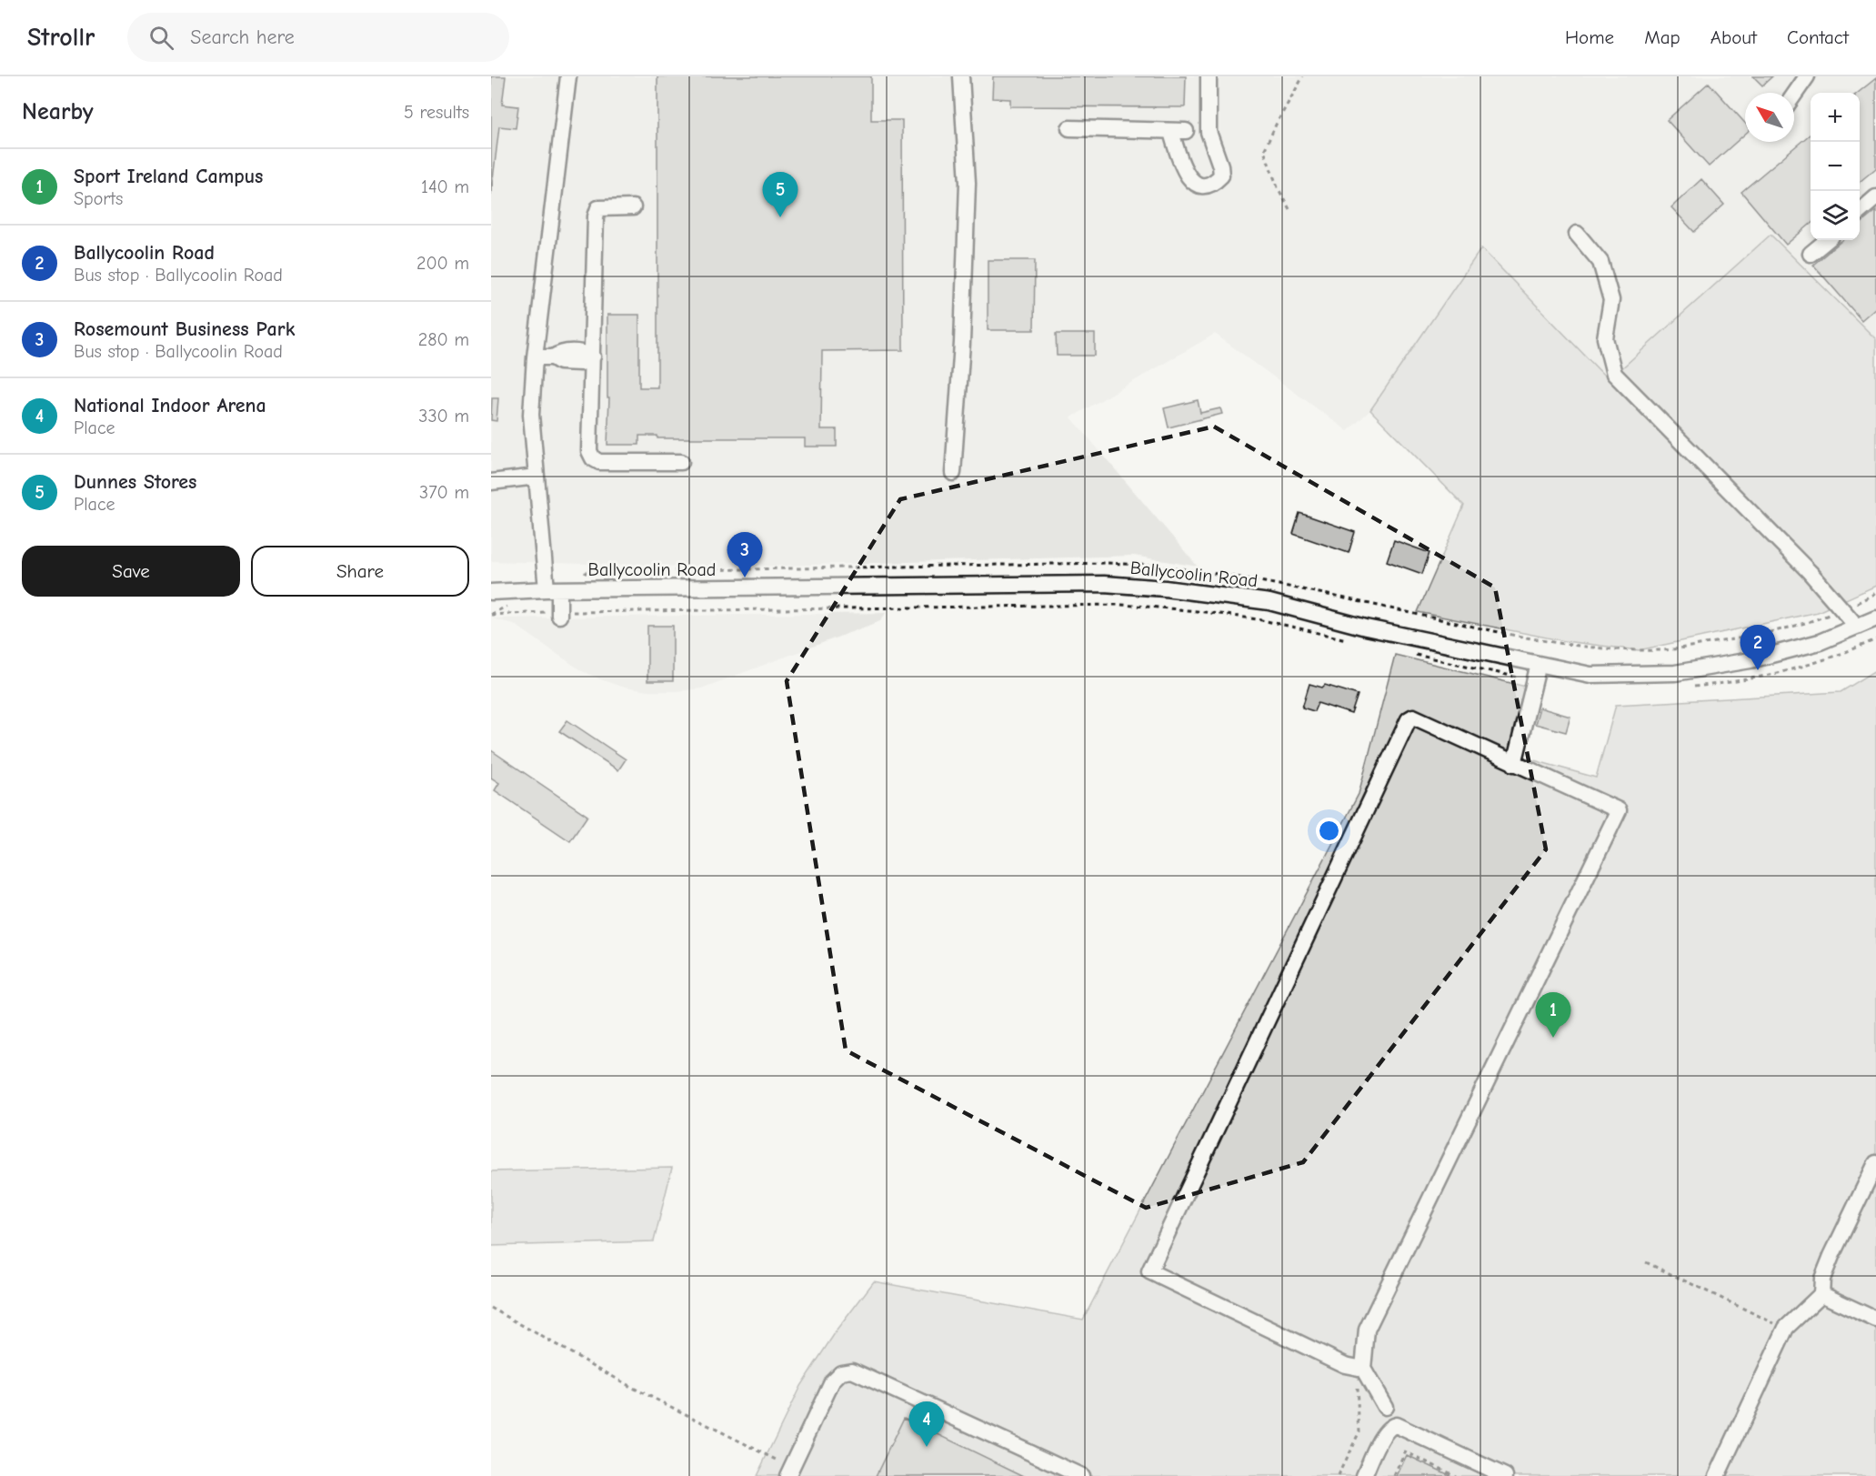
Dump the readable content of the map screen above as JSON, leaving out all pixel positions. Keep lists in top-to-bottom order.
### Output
{
  "streets": {
    "street": ["Ballycoolin Road"]
  },
  "north": "top left",
  "page": {
    "header": "Strollr",
    "search": "Search here",
    "nav": [
      "Home",
      "Map",
      "About",
      "Contact"
    ],
    "heading": ["Nearby", "5 results"],
    "map_buttons": ["+", "−"],
    "list": [
      {
        "mark": "1",
        "name": "Sport Ireland Campus",
        "note": "Sports",
        "value": "140 m"
      },
      {
        "mark": "2",
        "name": "Ballycoolin Road",
        "note": "Bus stop · Ballycoolin Road",
        "value": "200 m"
      },
      {
        "mark": "3",
        "name": "Rosemount Business Park",
        "note": "Bus stop · Ballycoolin Road",
        "value": "280 m"
      },
      {
        "mark": "4",
        "name": "National Indoor Arena",
        "note": "Place",
        "value": "330 m"
      },
      {
        "mark": "5",
        "name": "Dunnes Stores",
        "note": "Place",
        "value": "370 m"
      }
    ],
    "pins": [
      "5",
      "3",
      "2",
      "1",
      "4"
    ],
    "buttons": ["Save", "Share"]
  }
}
